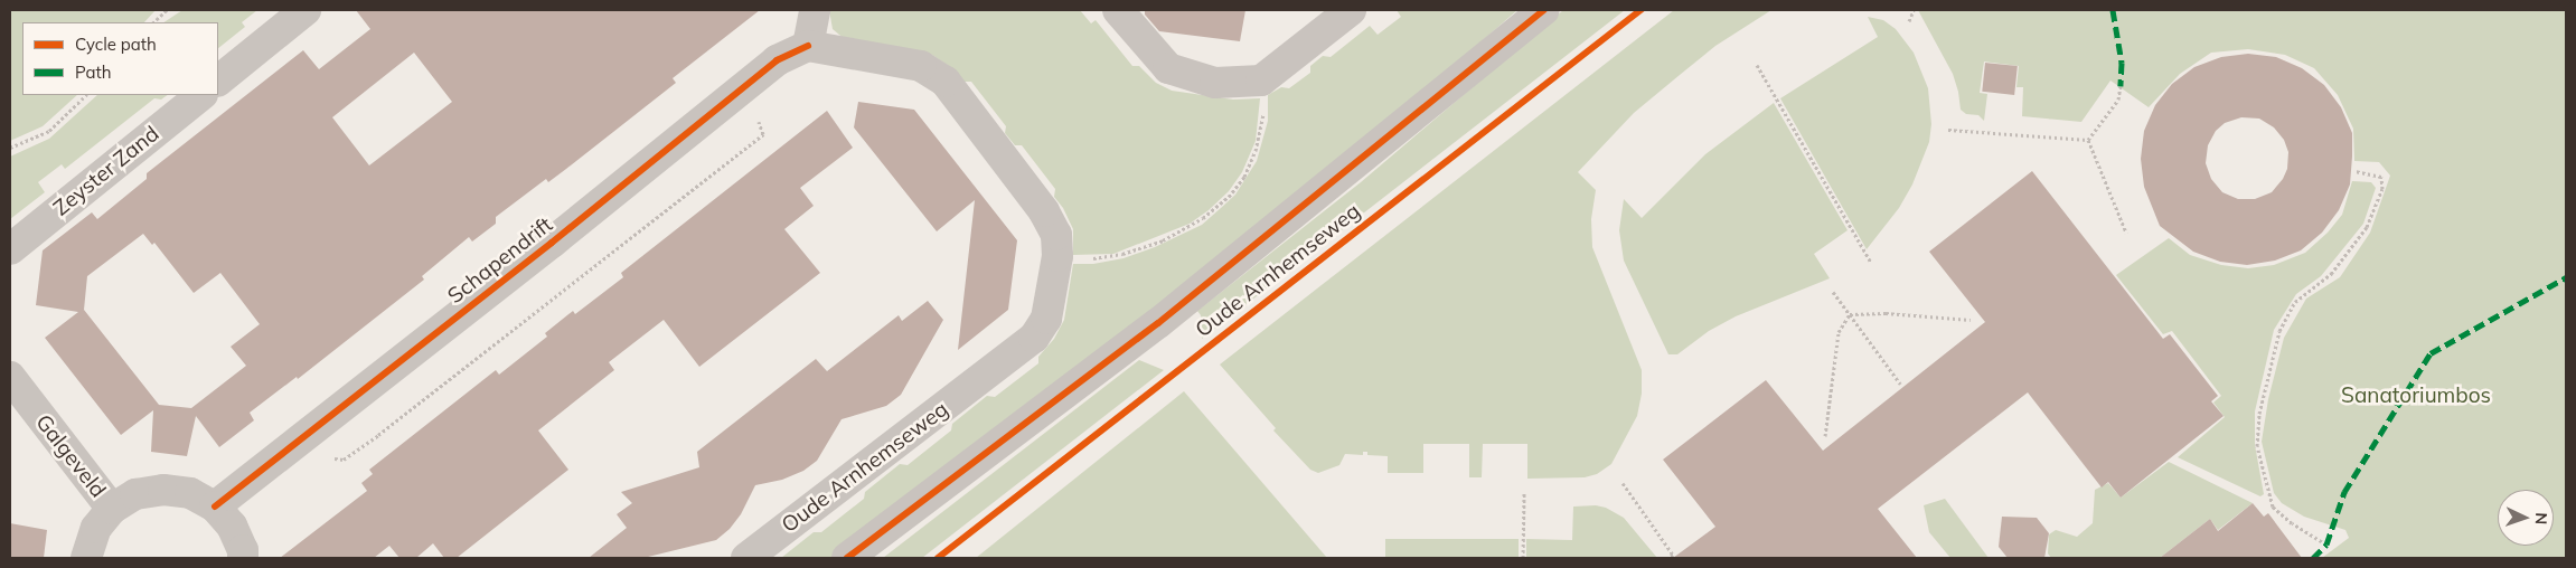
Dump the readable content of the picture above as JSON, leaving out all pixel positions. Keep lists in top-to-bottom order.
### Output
{
  "streets": {
    "street": [
      "Zeyster Zand",
      "Schapendrift",
      "Oude Arnhemseweg",
      "Galgeveld"
    ]
  },
  "crossings": [
    ["Schapendrift", "Oude Arnhemseweg"]
  ],
  "parks": ["Sanatoriumbos"],
  "legend": ["Cycle path", "Path"],
  "north": "right"
}
